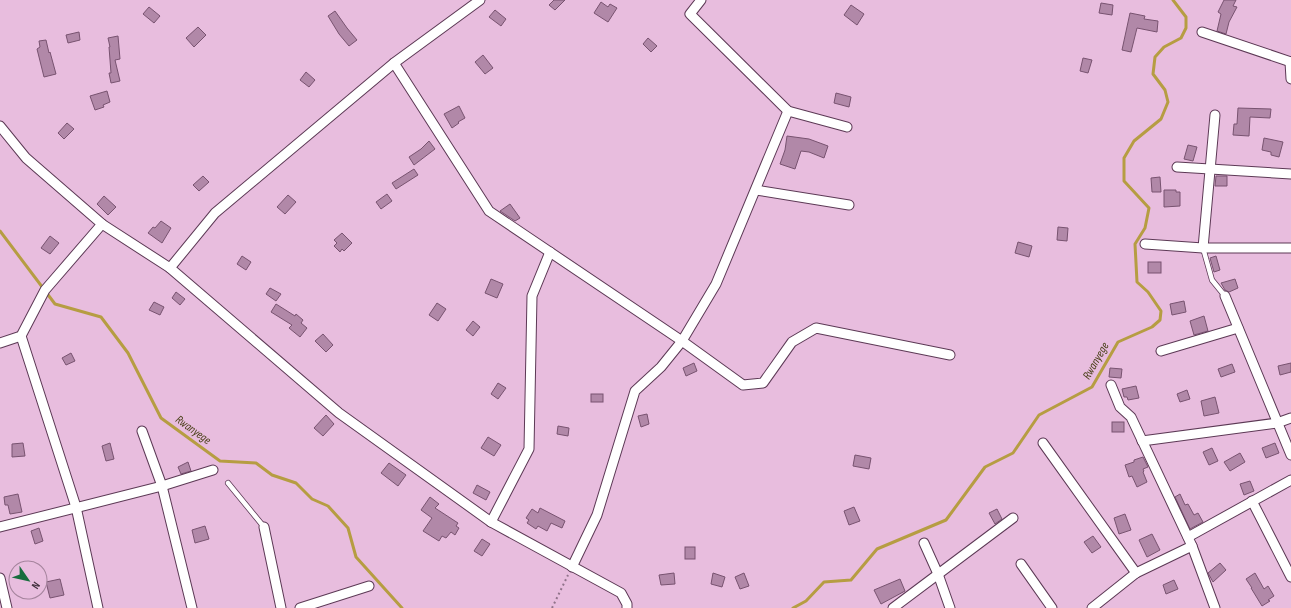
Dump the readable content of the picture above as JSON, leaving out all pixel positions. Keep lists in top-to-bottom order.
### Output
{
  "water": ["Rwanyege"],
  "north": "bottom right"
}
